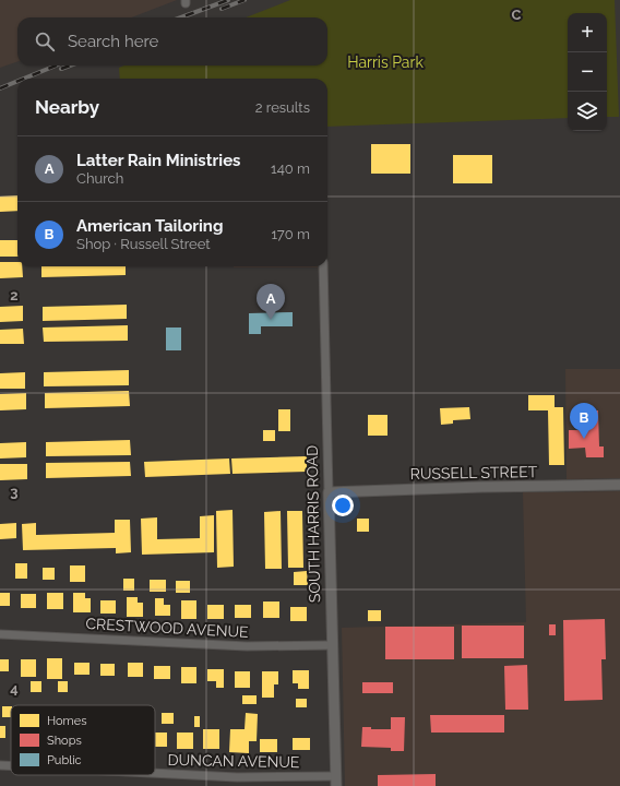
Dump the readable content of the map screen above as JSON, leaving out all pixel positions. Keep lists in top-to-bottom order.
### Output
{
  "streets": {
    "street": [
      "RUSSELL STREET",
      "SOUTH HARRIS ROAD",
      "CRESTWOOD AVENUE",
      "DUNCAN AVENUE"
    ]
  },
  "crossings": [
    ["RUSSELL STREET", "SOUTH HARRIS ROAD"],
    ["SOUTH HARRIS ROAD", "CRESTWOOD AVENUE"],
    ["SOUTH HARRIS ROAD", "DUNCAN AVENUE"]
  ],
  "parks": ["Harris Park"],
  "legend": ["Homes", "Shops", "Public"],
  "page": {
    "map_buttons": ["+", "−"],
    "search": "Search here",
    "heading": ["Nearby", "2 results"],
    "list": [
      {
        "mark": "A",
        "name": "Latter Rain Ministries",
        "note": "Church",
        "value": "140 m"
      },
      {
        "mark": "B",
        "name": "American Tailoring",
        "note": "Shop · Russell Street",
        "value": "170 m"
      }
    ],
    "pins": ["A", "B"]
  },
  "grid": {
    "columns": ["C"],
    "rows": ["2", "3", "4"]
  }
}
